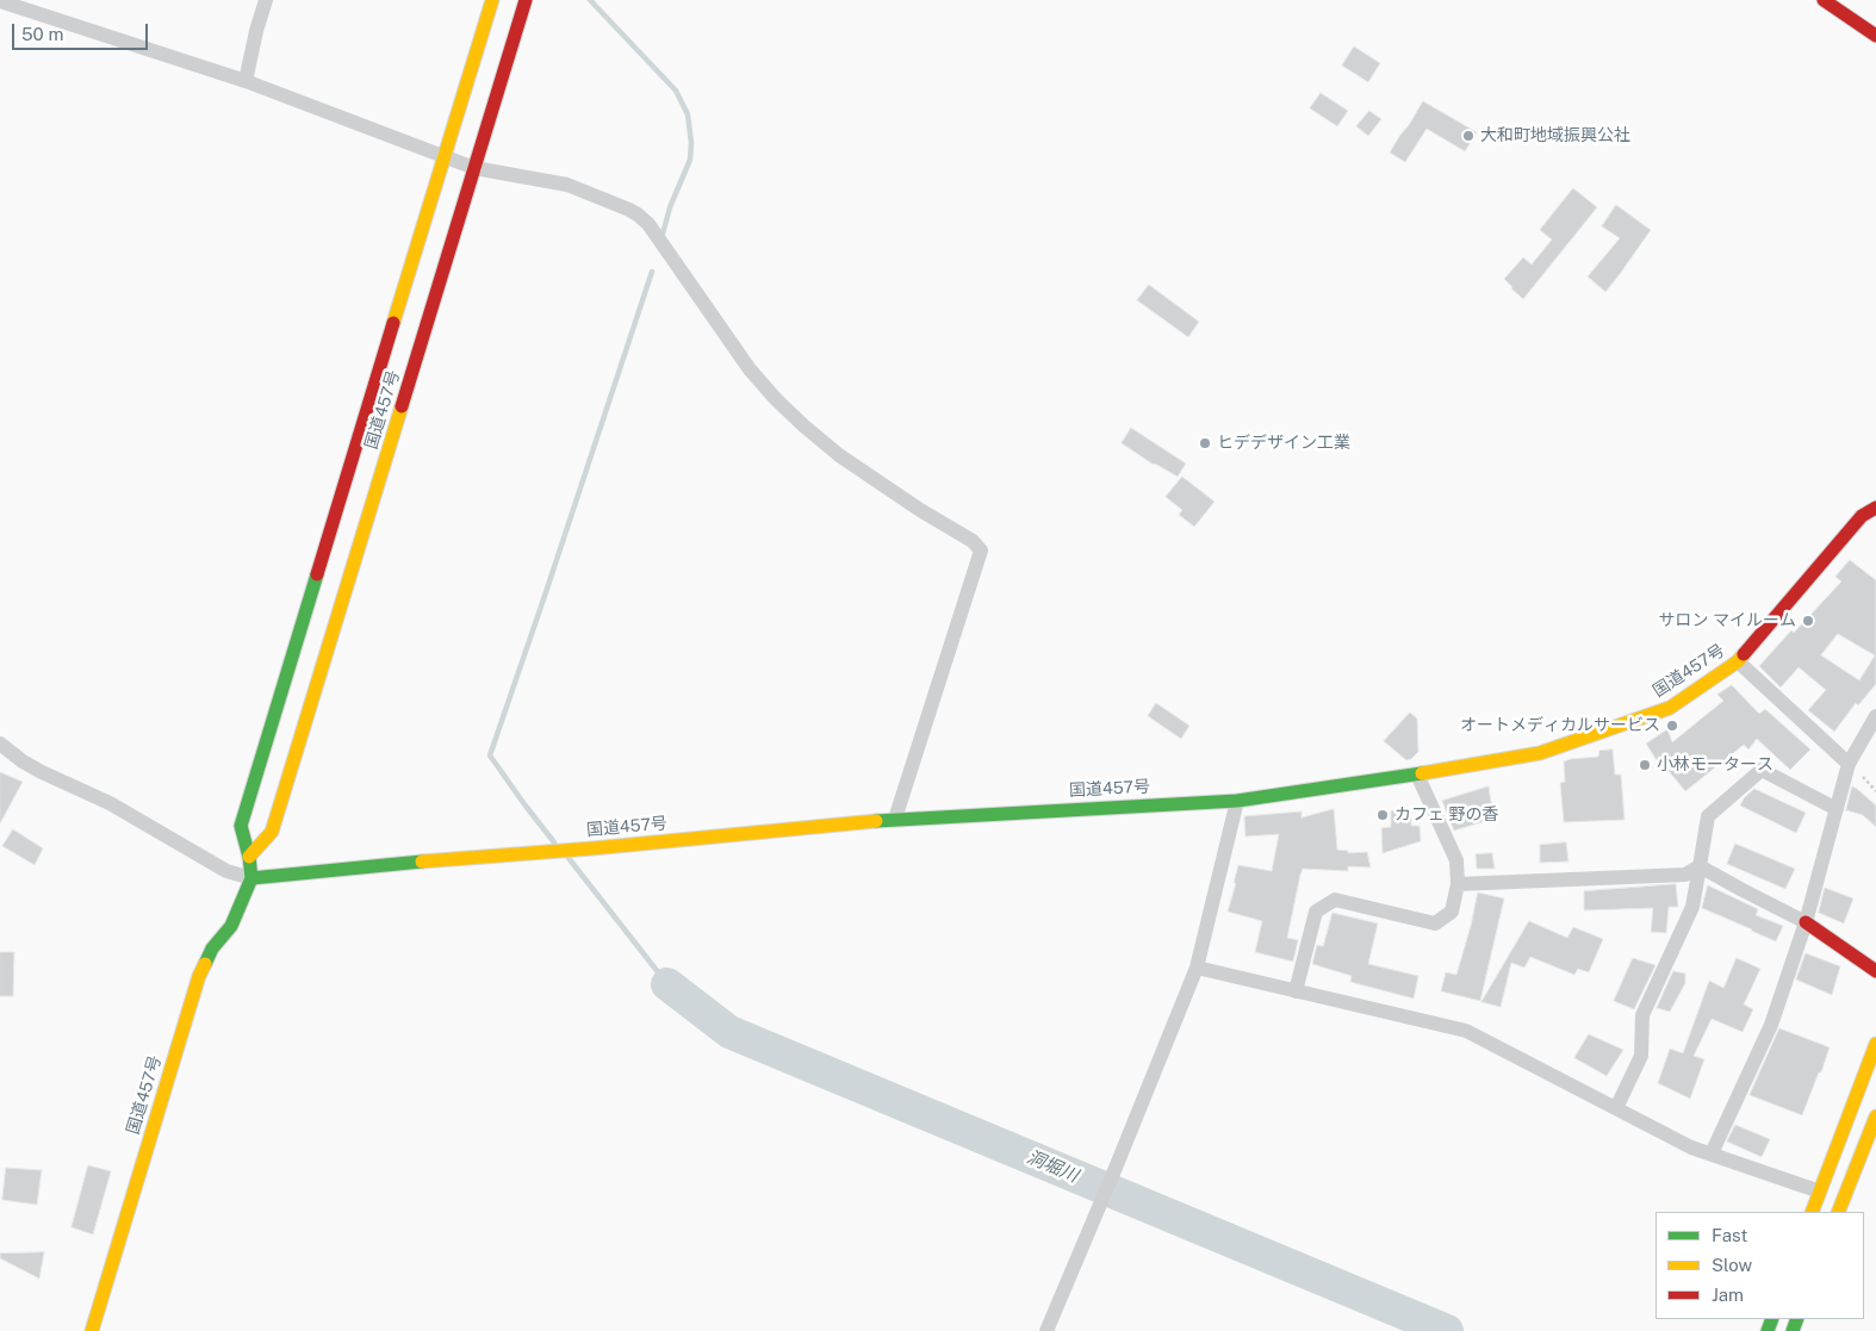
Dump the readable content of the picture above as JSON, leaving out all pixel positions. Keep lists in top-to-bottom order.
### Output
{
  "streets": {
    "main road": ["国道457号"]
  },
  "water": ["洞堀川"],
  "places": [
    "大和町地域振興公社",
    "ヒデデザイン工業",
    "サロン マイルーム",
    "オートメディカルサービス",
    "小林モータース",
    "カフェ 野の香"
  ],
  "legend": ["Fast", "Slow", "Jam"],
  "scale_bar": "50 m"
}
